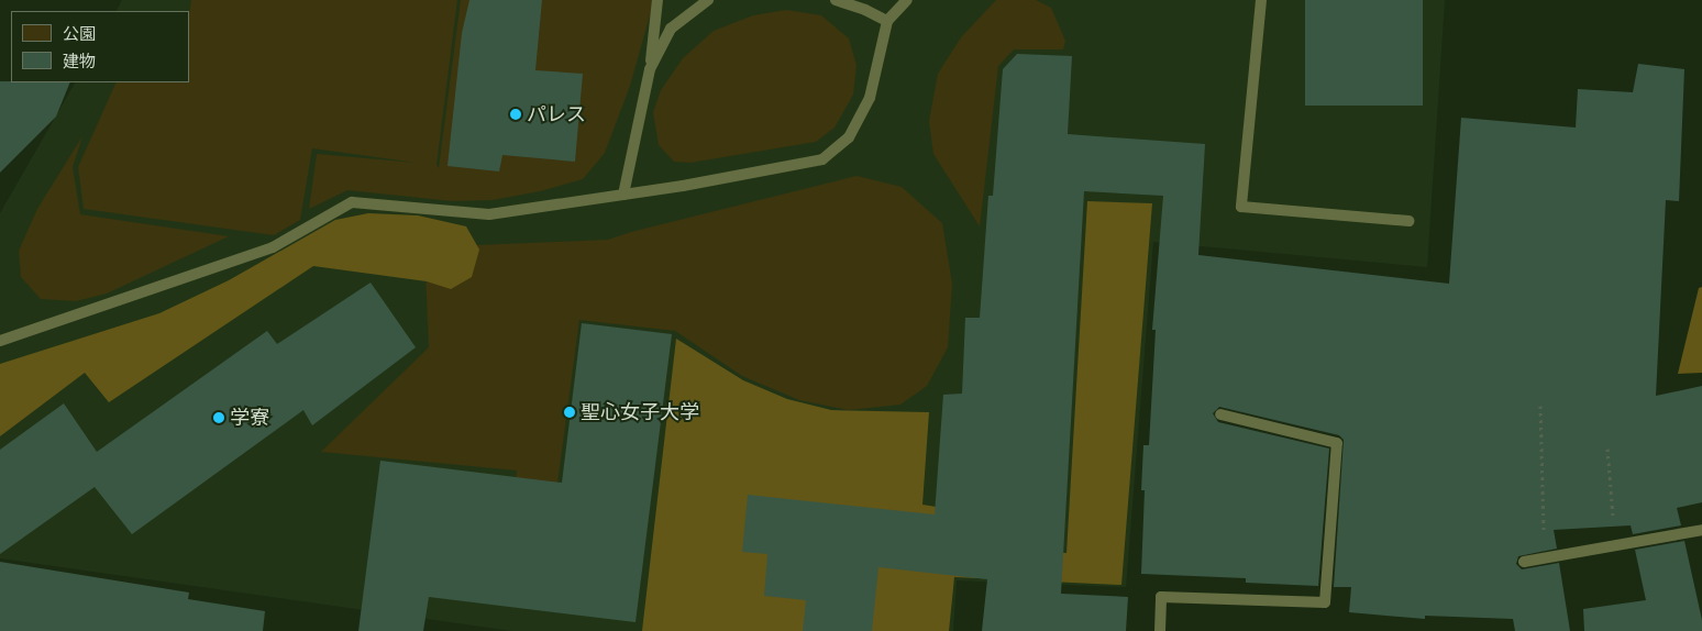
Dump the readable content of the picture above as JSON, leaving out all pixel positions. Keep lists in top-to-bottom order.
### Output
{
  "places": ["パレス", "聖心女子大学", "学寮"],
  "legend": ["公園", "建物"]
}
